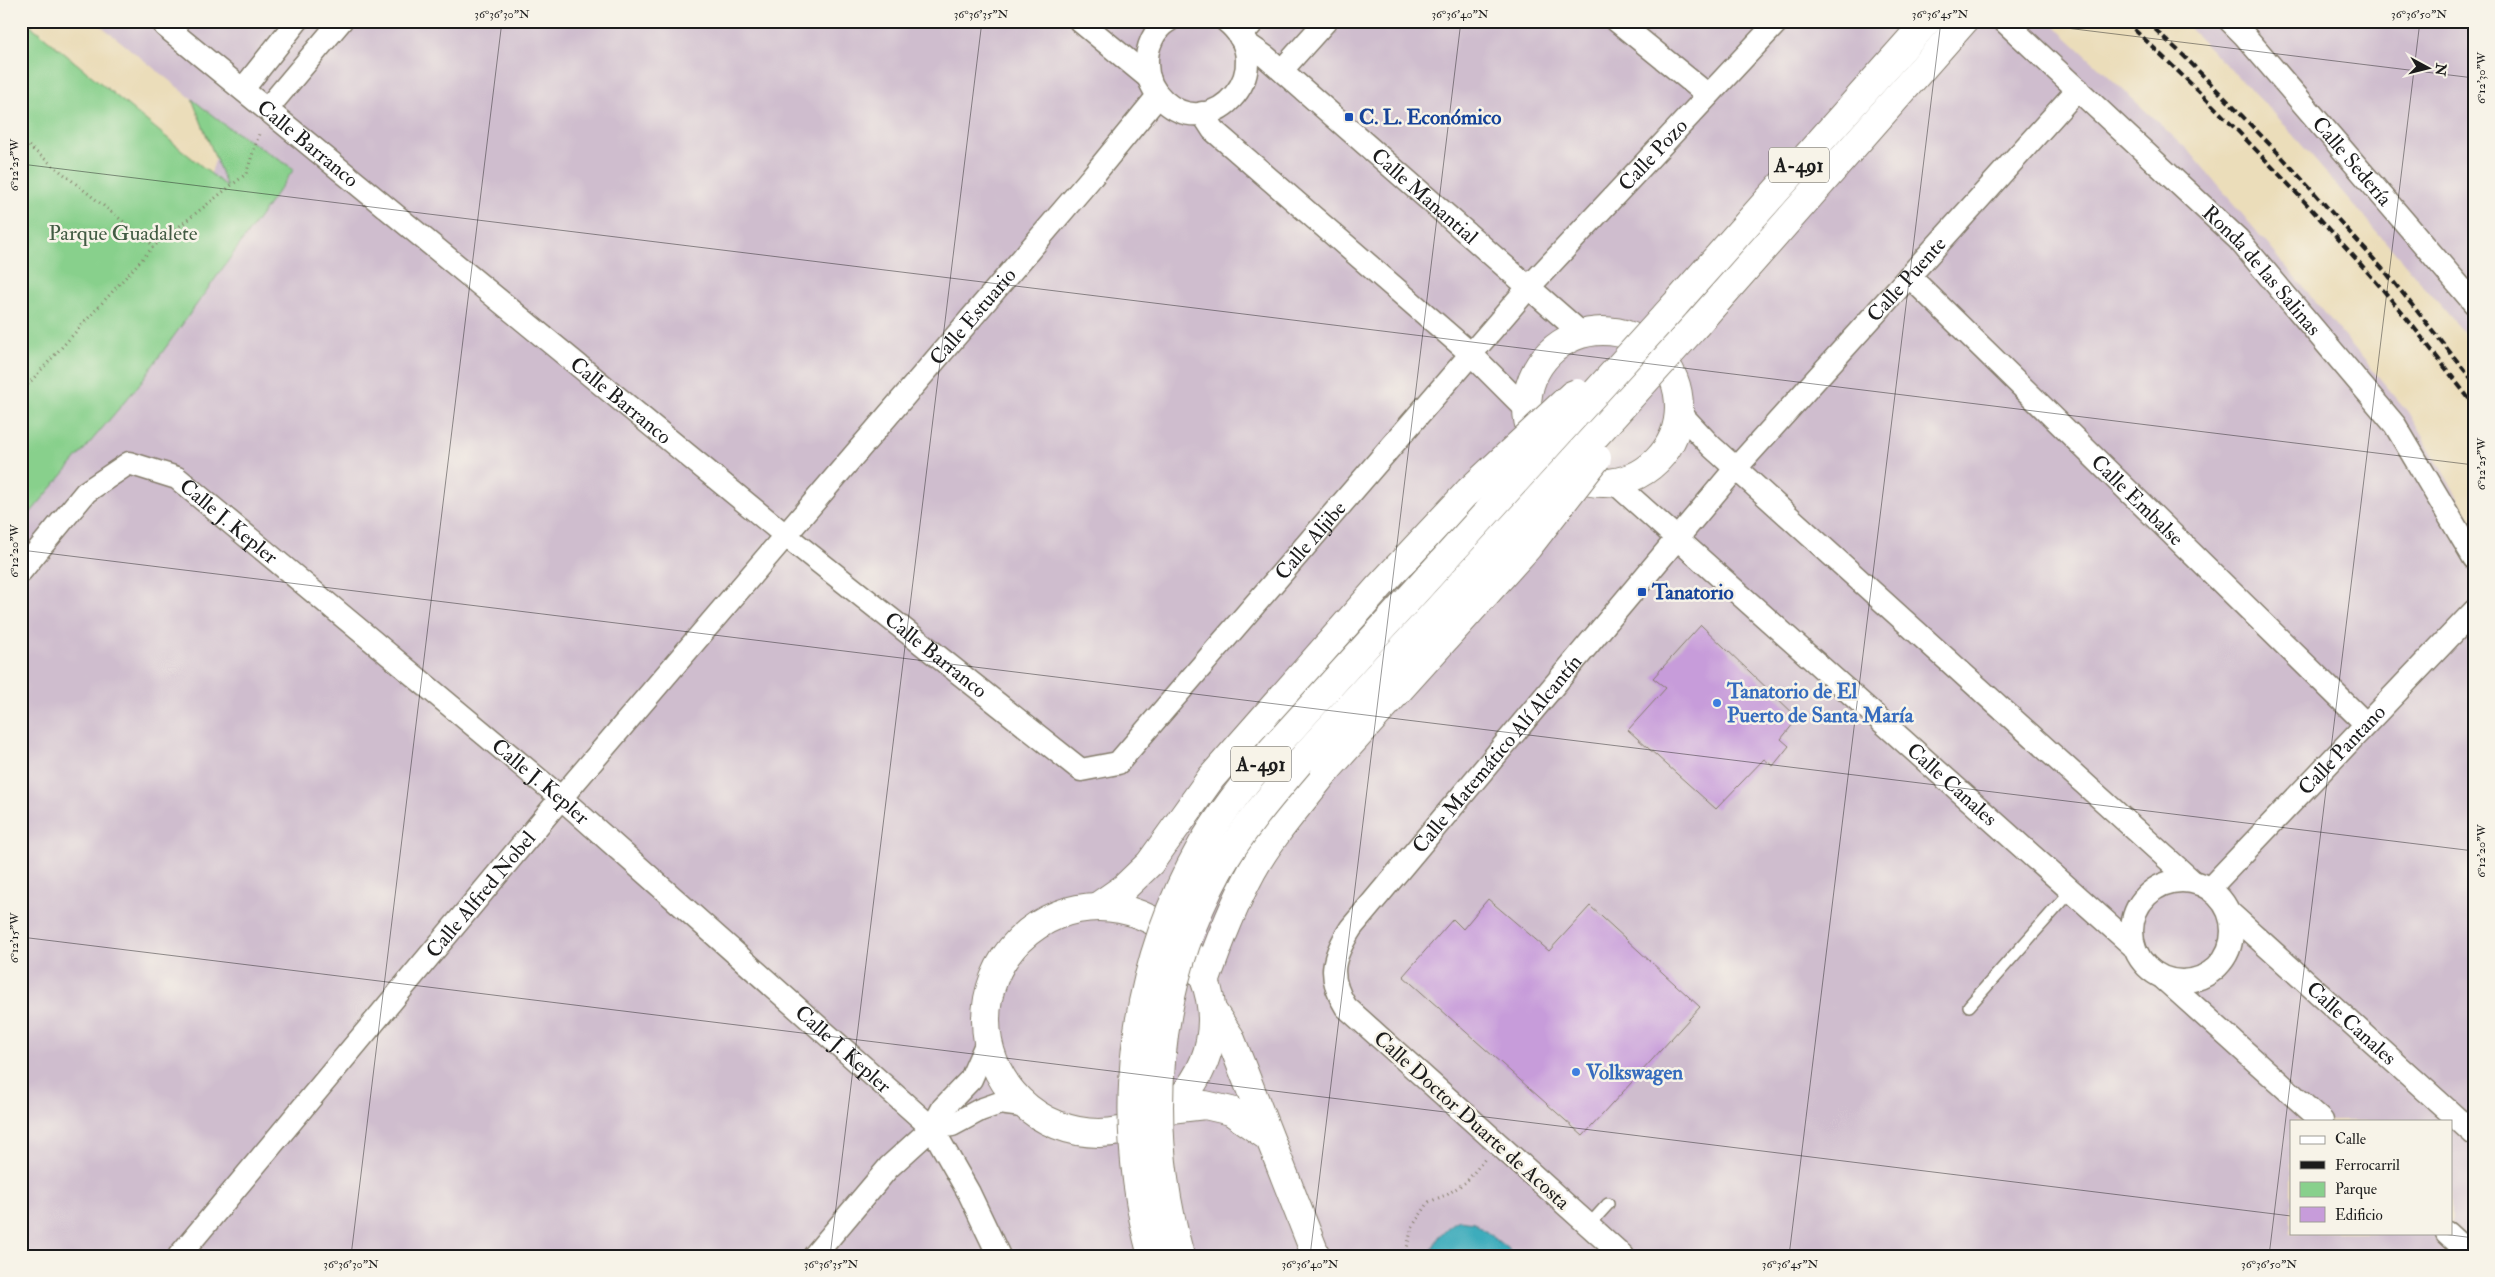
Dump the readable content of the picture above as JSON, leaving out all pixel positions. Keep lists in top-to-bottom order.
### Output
{
  "streets": {
    "main road": ["A-491"],
    "street": [
      "Calle Barranco",
      "Calle Pozo",
      "Calle Sedería",
      "Calle Manantial",
      "Ronda de las Salinas",
      "Calle Puente",
      "Calle Estuario",
      "Calle Embalse",
      "Calle J. Kepler",
      "Calle Aljibe",
      "Calle Pantano",
      "Calle Matemático Alí Alcantín",
      "Calle Canales",
      "Calle Alfred Nobel",
      "Calle Doctor Duarte de Acosta"
    ]
  },
  "crossings": [
    ["Calle Barranco", "Calle Estuario"],
    ["Calle Barranco", "Calle Aljibe"],
    ["Calle Barranco", "Calle Alfred Nobel"],
    ["Calle Pozo", "Calle Manantial"],
    ["Calle Pozo", "Calle Aljibe"],
    ["Calle Manantial", "Calle Aljibe"],
    ["Calle Manantial", "Calle Canales"],
    ["Ronda de las Salinas", "Calle Puente"],
    ["Calle Puente", "Calle Embalse"],
    ["Calle Puente", "Calle Matemático Alí Alcantín"],
    ["Calle Puente", "Calle Canales"],
    ["Calle Estuario", "Calle Alfred Nobel"],
    ["Calle Embalse", "Calle Pantano"],
    ["Calle J. Kepler", "Calle Alfred Nobel"],
    ["Calle Pantano", "Calle Canales"],
    ["Calle Matemático Alí Alcantín", "Calle Canales"],
    ["Calle Matemático Alí Alcantín", "Calle Doctor Duarte de Acosta"]
  ],
  "parks": ["Parque Guadalete"],
  "places": {
    "transit": ["C. L. Económico", "Tanatorio"],
    "other": ["Tanatorio de El Puerto de Santa María", "Volkswagen"]
  },
  "legend": [
    "Calle",
    "Ferrocarril",
    "Parque",
    "Edificio"
  ],
  "north": "right",
  "coordinates": [
    "36°36'30\"N",
    "36°36'35\"N",
    "36°36'40\"N",
    "36°36'45\"N",
    "36°36'50\"N",
    "6°12'30\"W",
    "6°12'25\"W",
    "6°12'20\"W",
    "6°12'15\"W"
  ]
}
